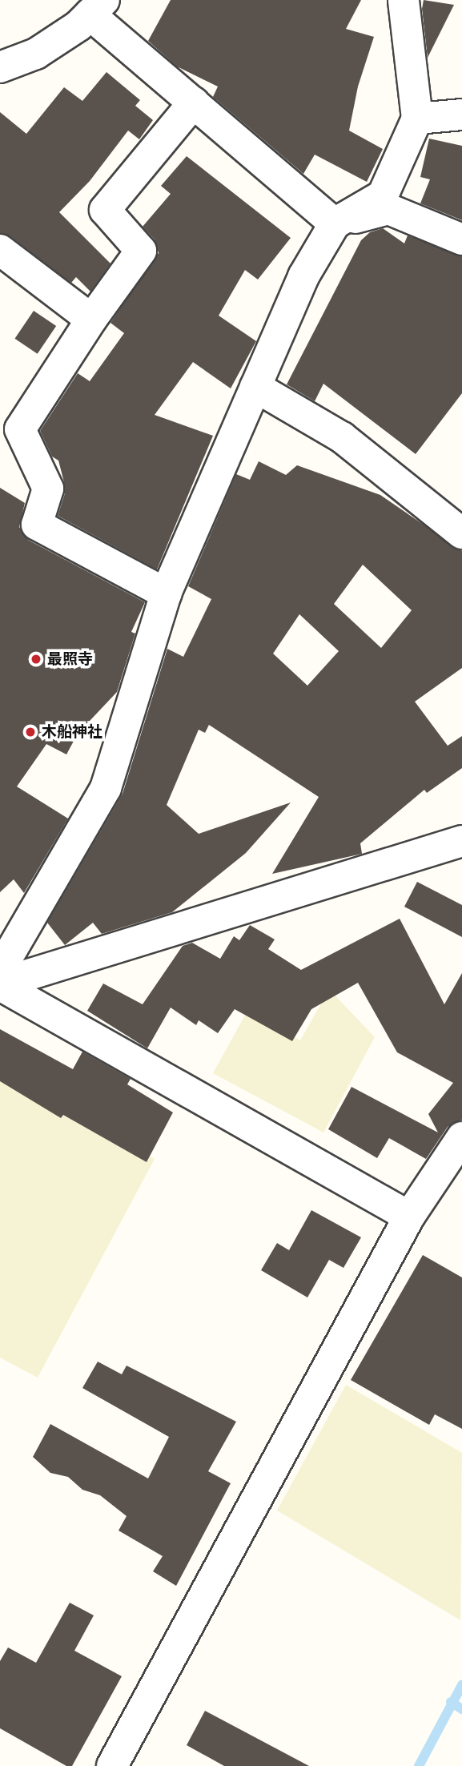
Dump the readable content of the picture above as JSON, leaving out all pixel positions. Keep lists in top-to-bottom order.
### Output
{
  "places": ["最照寺", "木船神社"]
}
